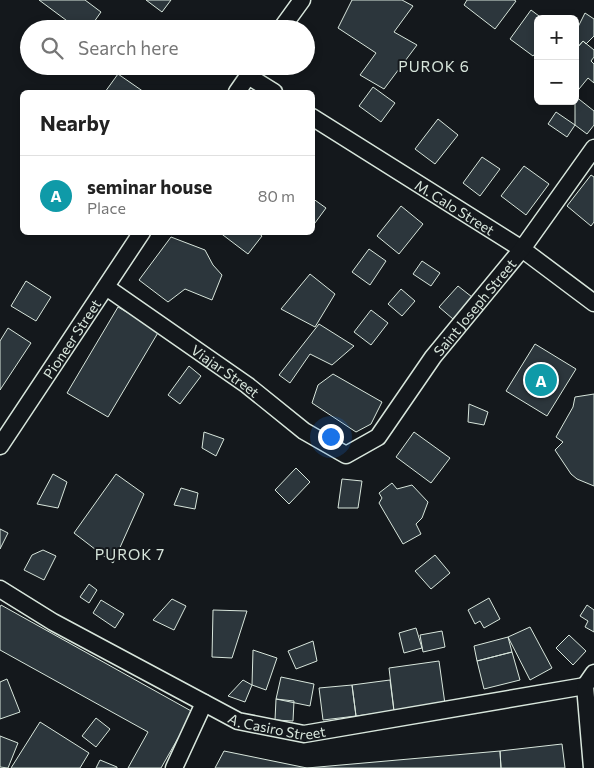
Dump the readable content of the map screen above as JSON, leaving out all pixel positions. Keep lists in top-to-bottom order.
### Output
{
  "streets": {
    "street": [
      "M. Calo Street",
      "Saint Joseph Street",
      "Pioneer Street",
      "Viajar Street",
      "A. Casiro Street"
    ]
  },
  "crossings": [
    ["M. Calo Street", "Saint Joseph Street"],
    ["Saint Joseph Street", "Viajar Street"],
    ["Pioneer Street", "Viajar Street"]
  ],
  "districts": ["PUROK 6", "PUROK 7"],
  "page": {
    "map_buttons": ["+", "−"],
    "search": "Search here",
    "heading": "Nearby",
    "list": [
      {
        "mark": "A",
        "name": "seminar house",
        "note": "Place",
        "value": "80 m"
      }
    ],
    "pins": "A"
  }
}
